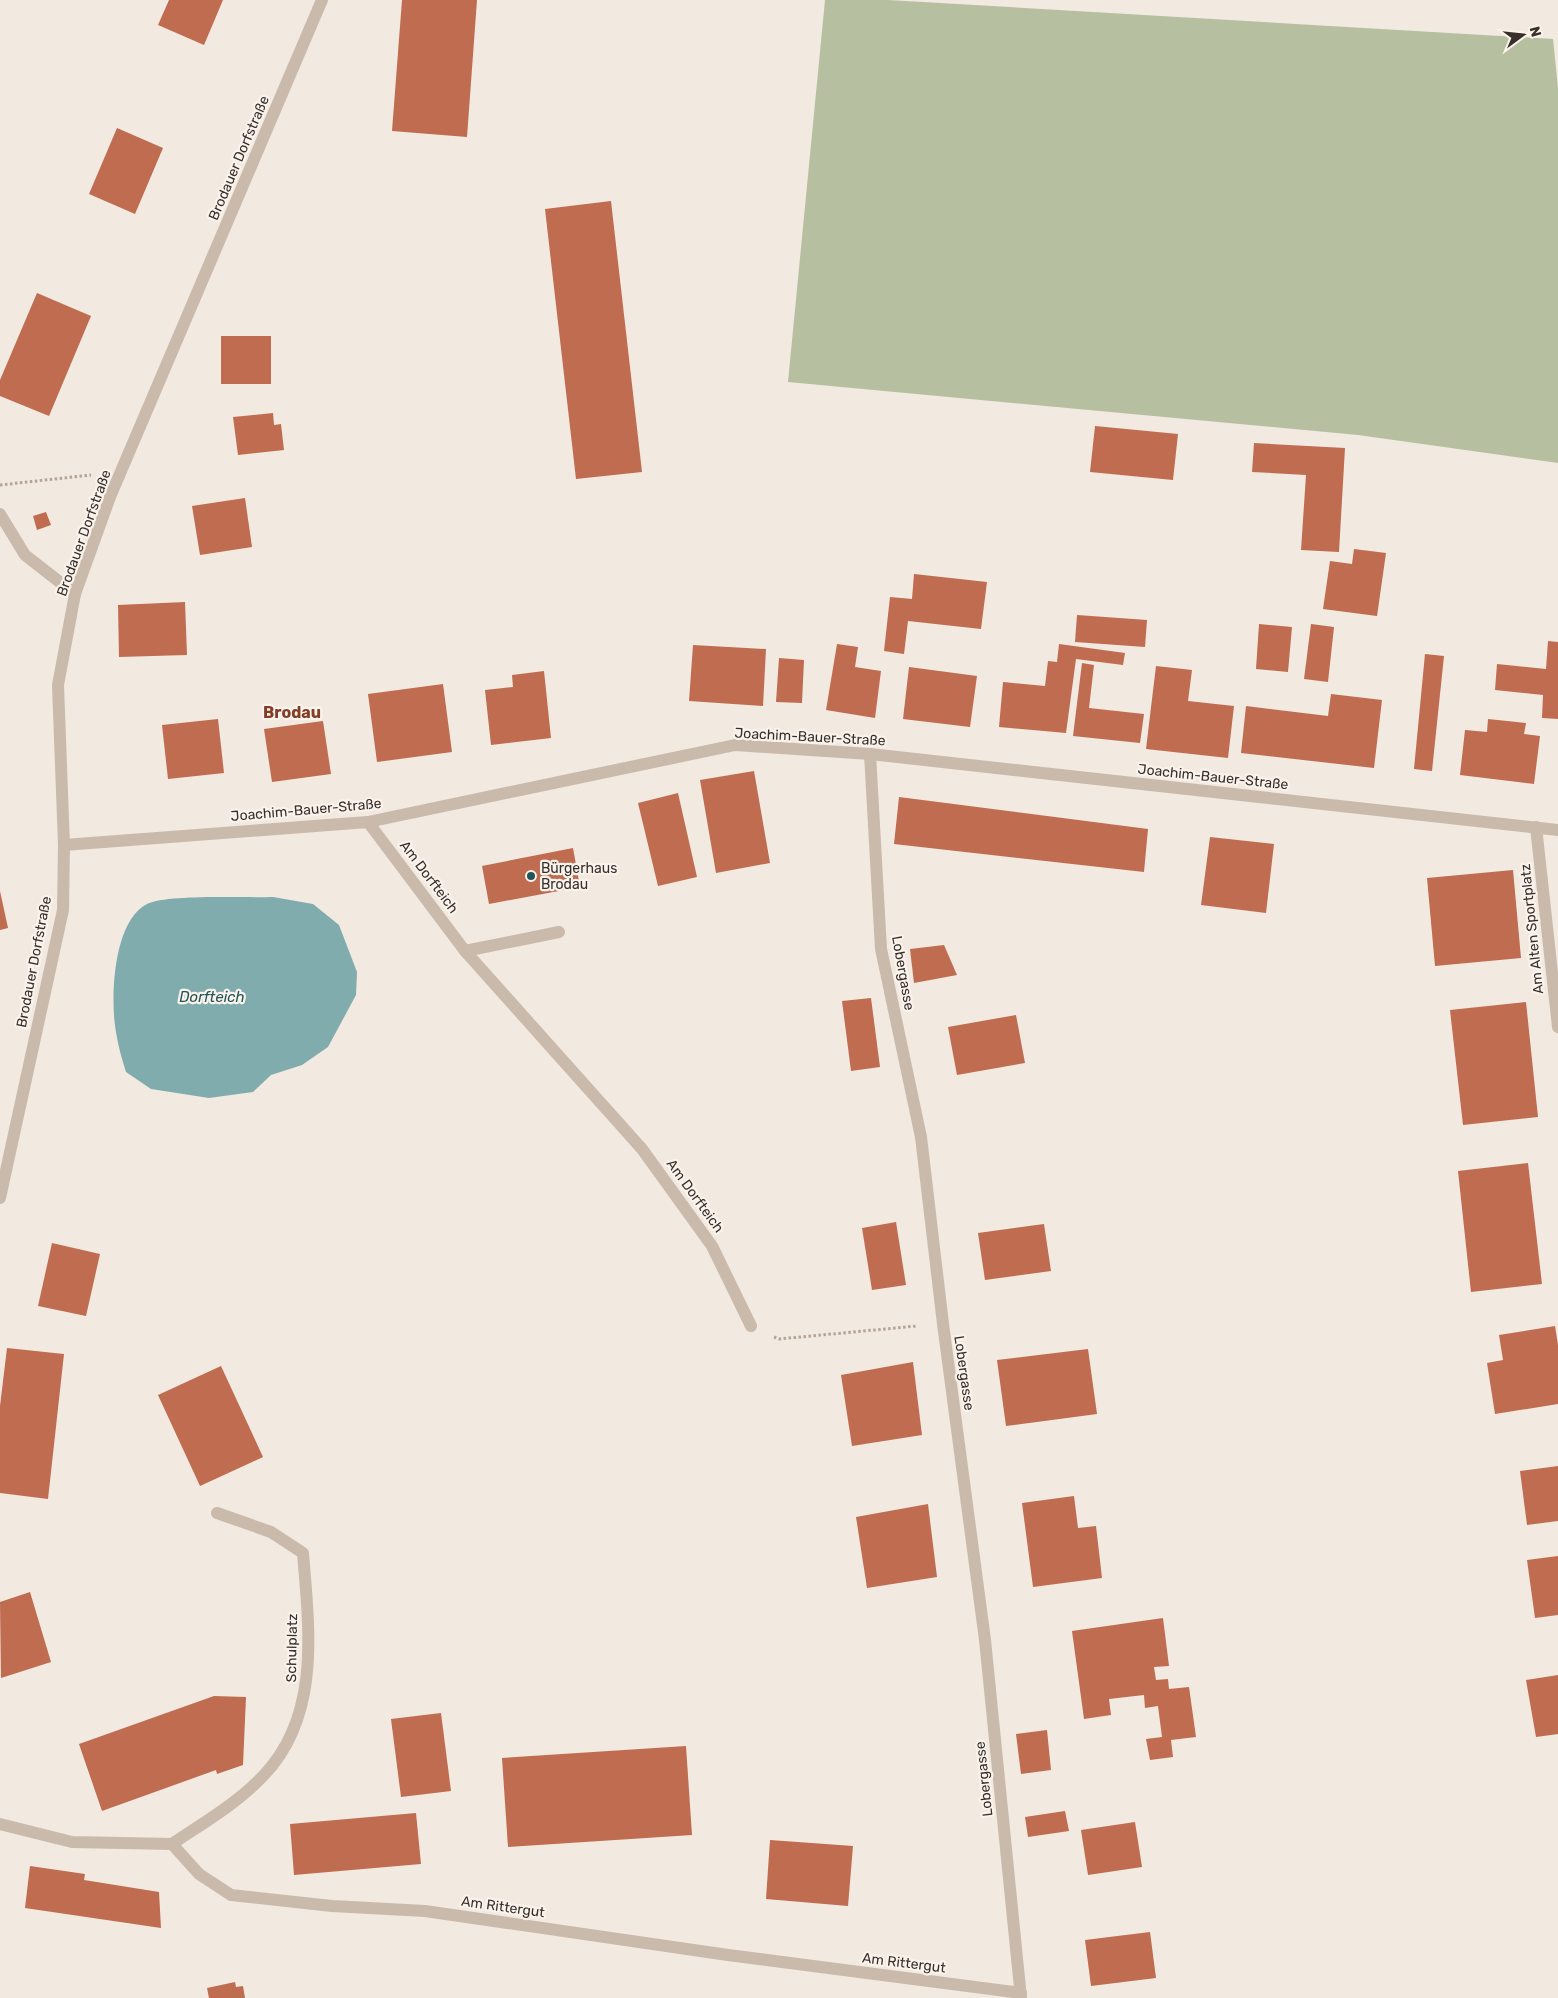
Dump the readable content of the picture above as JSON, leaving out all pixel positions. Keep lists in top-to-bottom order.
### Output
{
  "streets": {
    "street": [
      "Brodauer Dorfstraße",
      "Joachim-Bauer-Straße",
      "Am Dorfteich",
      "Am Alten Sportplatz",
      "Lobergasse",
      "Schulplatz",
      "Am Rittergut"
    ]
  },
  "crossings": [
    ["Brodauer Dorfstraße", "Joachim-Bauer-Straße"],
    ["Joachim-Bauer-Straße", "Am Dorfteich"],
    ["Joachim-Bauer-Straße", "Am Alten Sportplatz"],
    ["Joachim-Bauer-Straße", "Lobergasse"],
    ["Lobergasse", "Am Rittergut"],
    ["Schulplatz", "Am Rittergut"]
  ],
  "districts": ["Brodau"],
  "water": ["Dorfteich"],
  "places": ["Bürgerhaus Brodau"],
  "north": "right"
}
